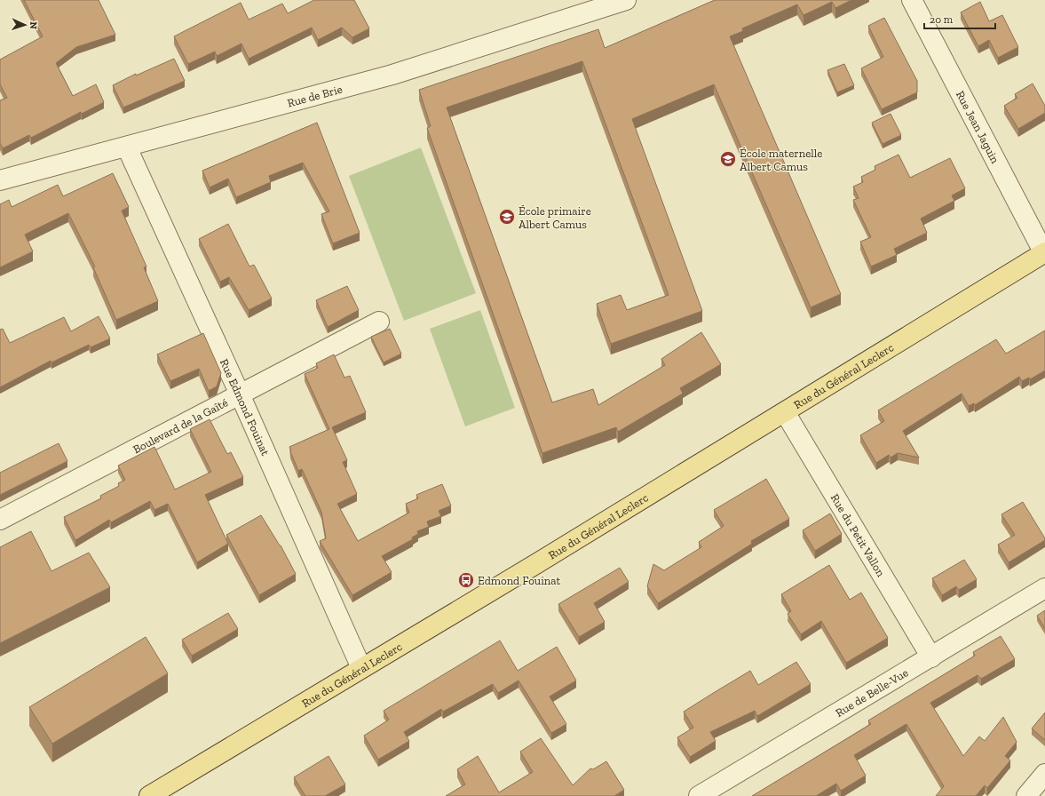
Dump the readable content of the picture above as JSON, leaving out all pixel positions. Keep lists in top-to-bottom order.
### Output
{
  "streets": {
    "main road": ["Rue du Général Leclerc"],
    "street": [
      "Rue de Brie",
      "Rue Jean Jaguin",
      "Rue Edmond Fouinat",
      "Boulevard de la Gaîté",
      "Rue du Petit Vallon",
      "Rue de Belle-Vue"
    ]
  },
  "crossings": [
    ["Rue de Brie", "Rue Edmond Fouinat"],
    ["Rue Jean Jaguin", "Rue du Général Leclerc"],
    ["Rue du Général Leclerc", "Rue Edmond Fouinat"],
    ["Rue du Général Leclerc", "Rue du Petit Vallon"],
    ["Rue Edmond Fouinat", "Boulevard de la Gaîté"],
    ["Rue du Petit Vallon", "Rue de Belle-Vue"]
  ],
  "places": {
    "school or university": ["École maternelle Albert Camus", "École primaire Albert Camus"],
    "bus stop": ["Edmond Fouinat"]
  },
  "scale_bar": "20 m",
  "north": "right"
}
